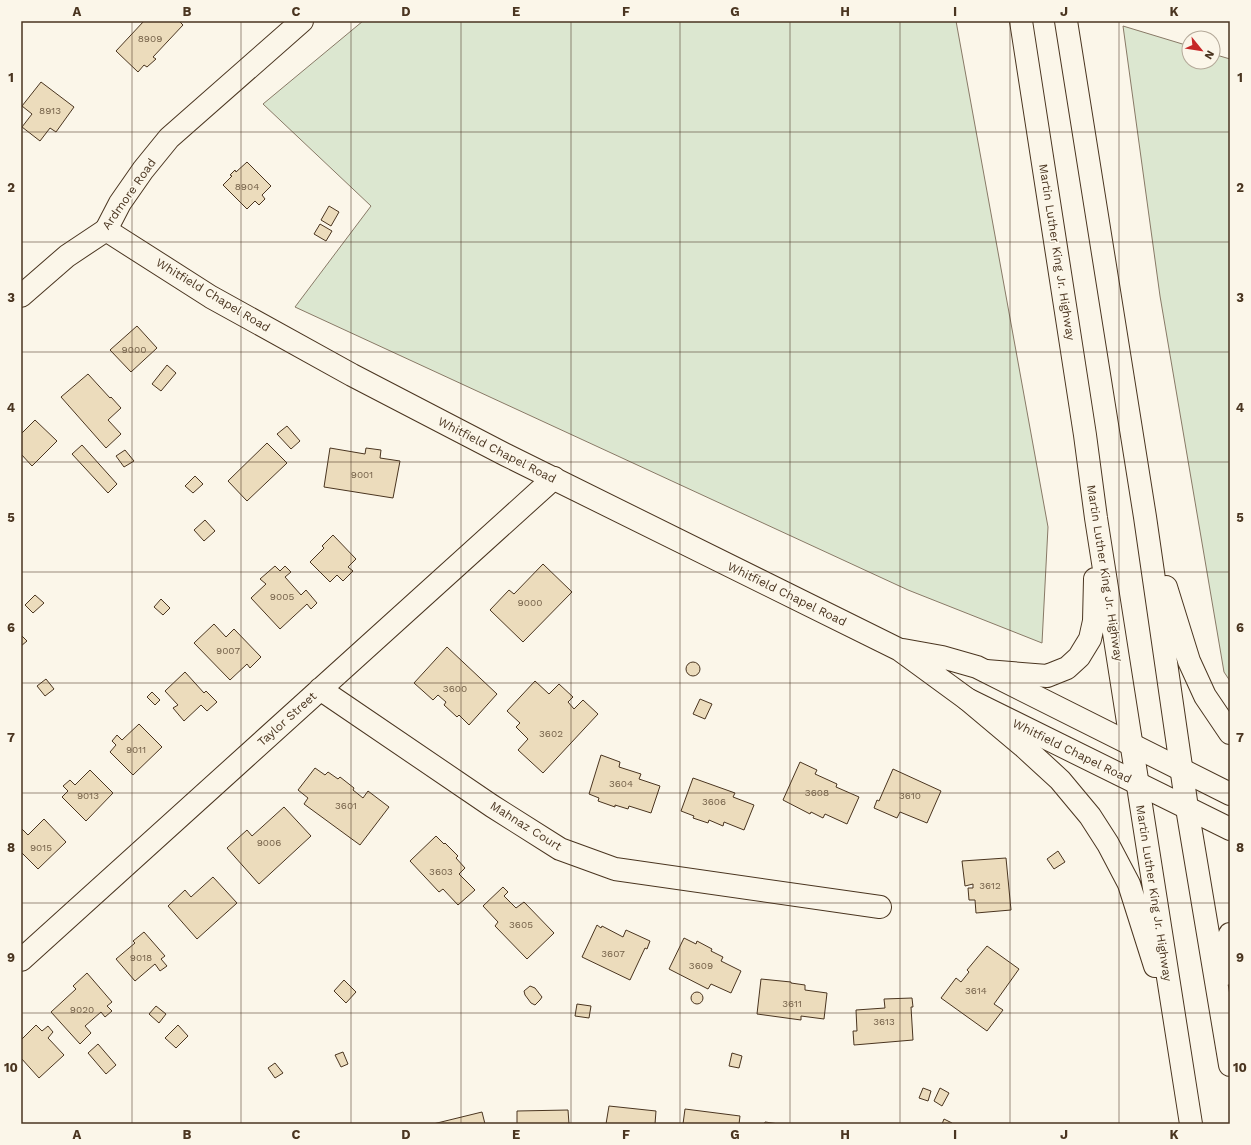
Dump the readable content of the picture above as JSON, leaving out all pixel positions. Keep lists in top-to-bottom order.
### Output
{
  "streets": {
    "street": [
      "Ardmore Road",
      "Martin Luther King Jr. Highway",
      "Whitfield Chapel Road",
      "Taylor Street",
      "Mahnaz Court"
    ]
  },
  "crossings": [
    ["Ardmore Road", "Whitfield Chapel Road"],
    ["Martin Luther King Jr. Highway", "Whitfield Chapel Road"],
    ["Whitfield Chapel Road", "Taylor Street"],
    ["Taylor Street", "Mahnaz Court"]
  ],
  "house_numbers": [
    "8909",
    "8913",
    "8904",
    "9000",
    "9001",
    "9005",
    "9000",
    "9007",
    "3600",
    "3602",
    "9011",
    "3604",
    "3608",
    "9013",
    "3610",
    "3606",
    "3601",
    "9006",
    "9015",
    "3603",
    "3612",
    "3605",
    "3607",
    "9018",
    "3609",
    "3614",
    "3611",
    "9020",
    "3613"
  ],
  "north": "bottom right",
  "grid": {
    "columns": [
      "A",
      "B",
      "C",
      "D",
      "E",
      "F",
      "G",
      "H",
      "I",
      "J",
      "K"
    ],
    "rows": [
      "1",
      "2",
      "3",
      "4",
      "5",
      "6",
      "7",
      "8",
      "9",
      "10"
    ]
  }
}
